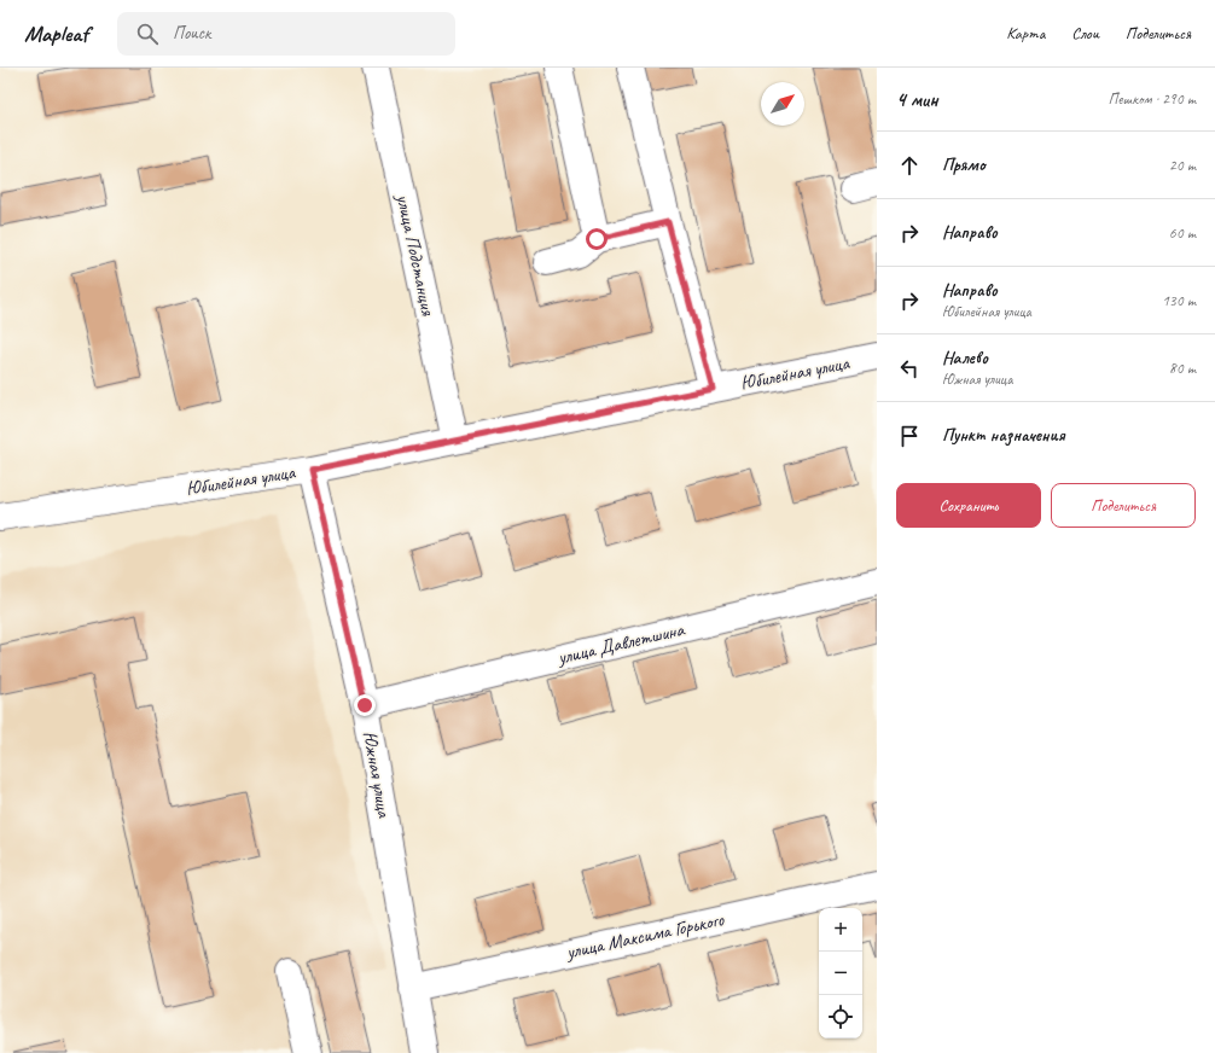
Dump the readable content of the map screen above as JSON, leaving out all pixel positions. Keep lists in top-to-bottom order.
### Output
{
  "streets": {
    "street": [
      "улица Подстанция",
      "Юбилейная улица",
      "улица Давлетшина",
      "Южная улица",
      "улица Максима Горького"
    ]
  },
  "crossings": [
    ["улица Подстанция", "Юбилейная улица"],
    ["Юбилейная улица", "Южная улица"],
    ["улица Давлетшина", "Южная улица"],
    ["Южная улица", "улица Максима Горького"]
  ],
  "north": "top right",
  "page": {
    "header": "Mapleaf",
    "search": "Поиск",
    "nav": ["Карта", "Слои", "Поделиться"],
    "heading": ["4 мин", "Пешком · 290 m"],
    "list": [
      ["Прямо", "20 m"],
      ["Направо", "60 m"],
      ["Направо", "Юбилейная улица", "130 m"],
      ["Налево", "Южная улица", "80 m"],
      "Пункт назначения"
    ],
    "buttons": ["Сохранить", "Поделиться"],
    "map_buttons": ["+", "−"]
  }
}
